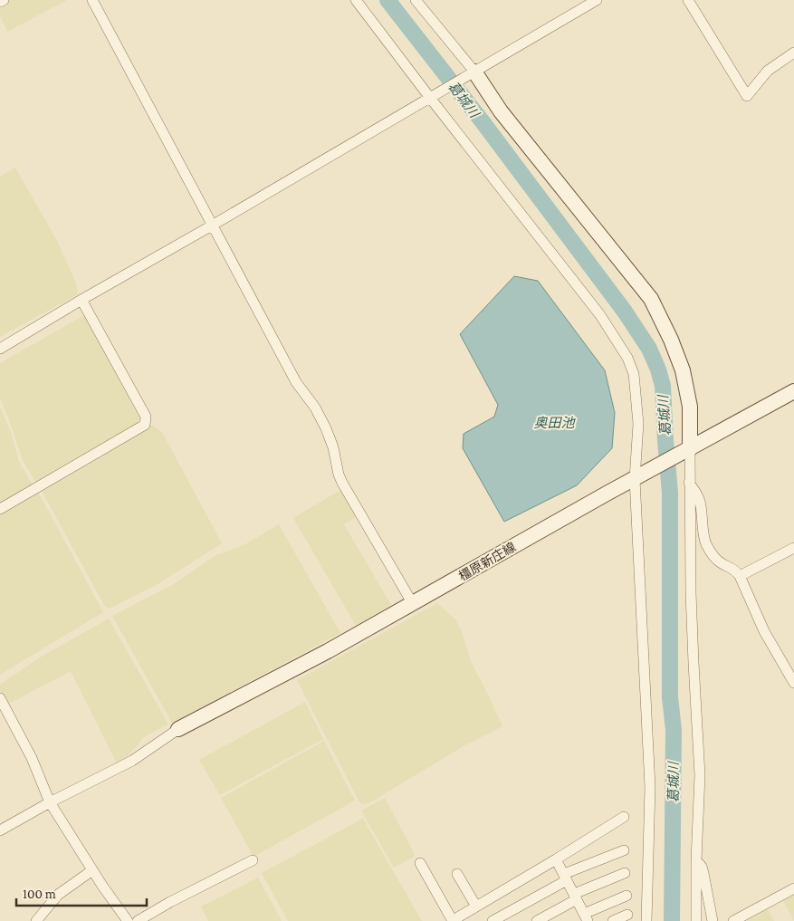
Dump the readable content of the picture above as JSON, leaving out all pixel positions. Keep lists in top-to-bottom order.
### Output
{
  "streets": {
    "main road": ["橿原新庄線"]
  },
  "water": ["葛城川", "奥田池"],
  "scale_bar": "100 m"
}
